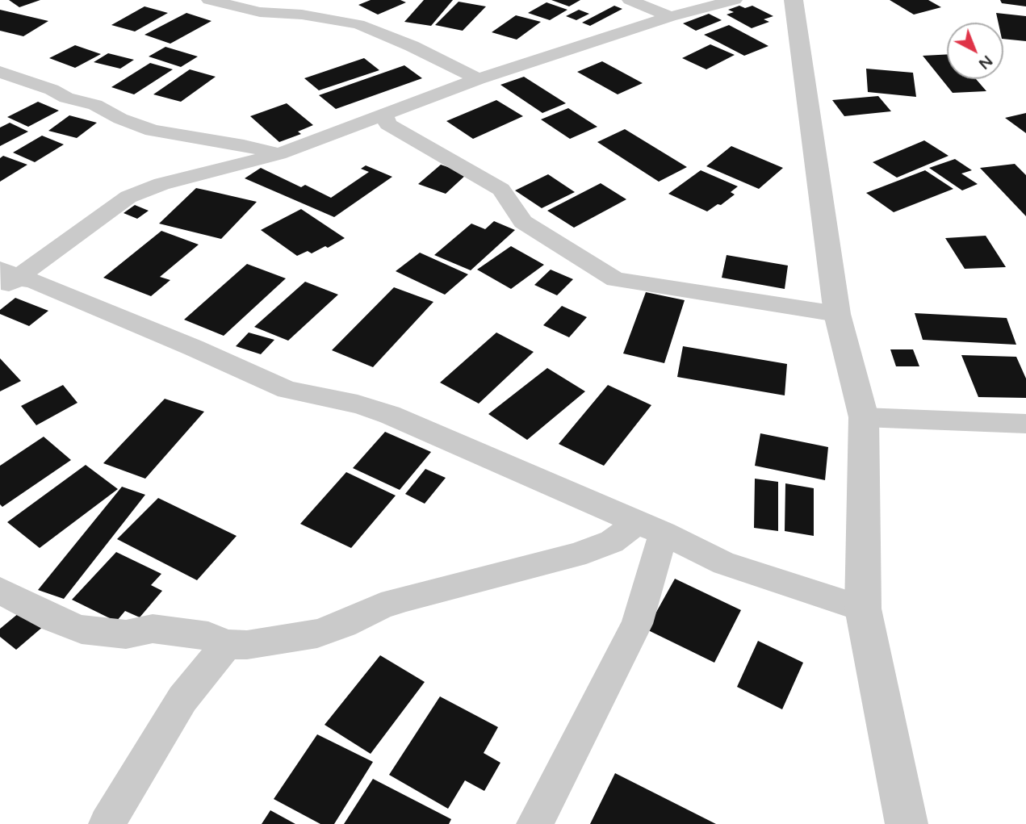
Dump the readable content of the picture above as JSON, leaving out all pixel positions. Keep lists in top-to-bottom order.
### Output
{
  "north": "bottom right"
}
